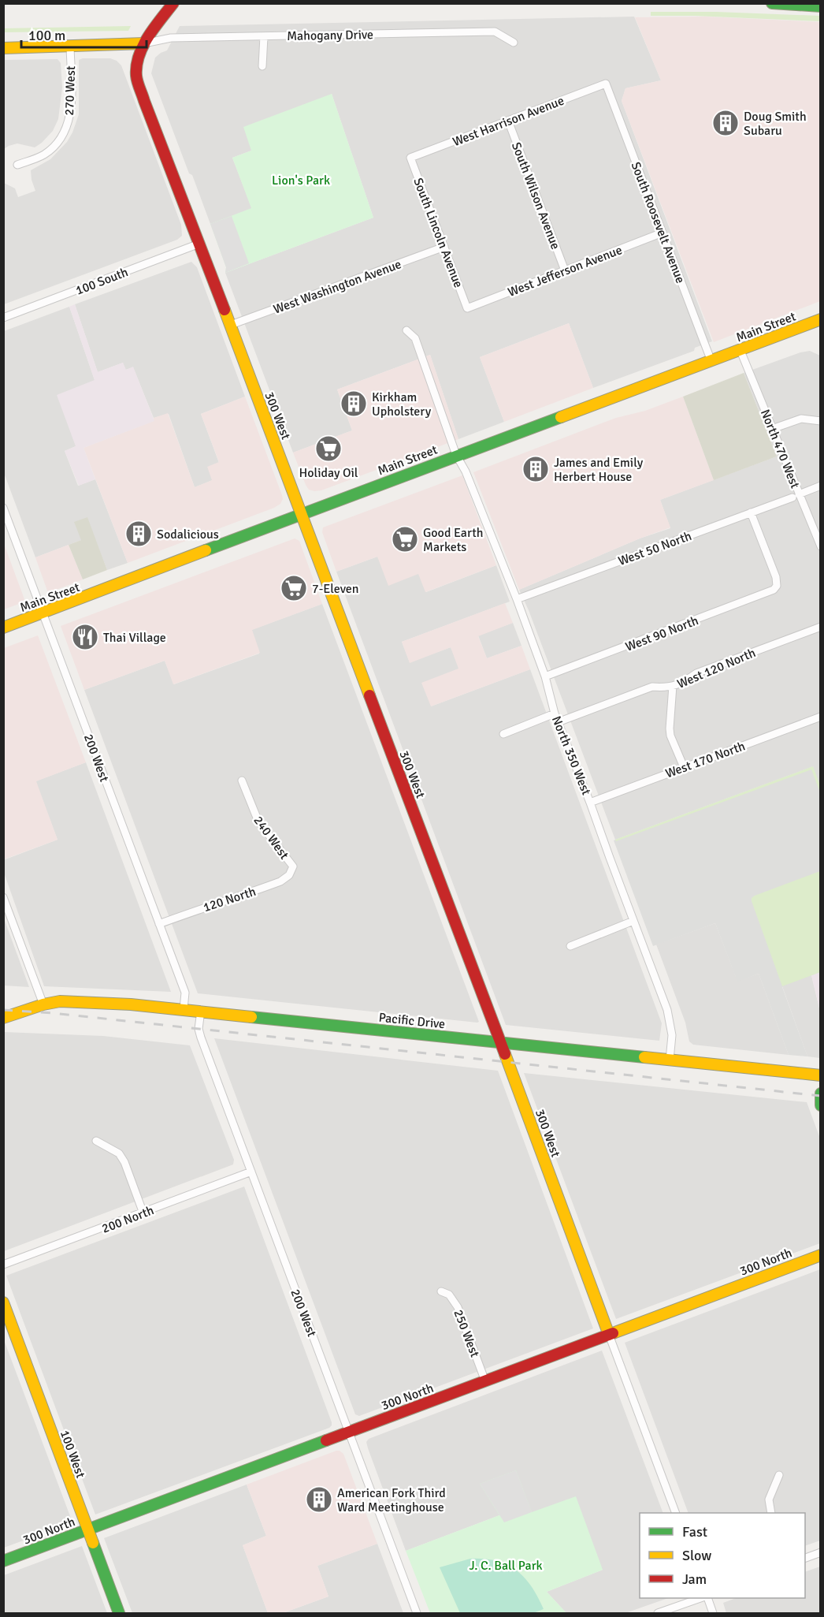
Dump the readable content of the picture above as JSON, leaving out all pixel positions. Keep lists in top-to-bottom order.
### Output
{
  "streets": {
    "main road": [
      "Main Street",
      "300 West",
      "Pacific Drive",
      "300 North",
      "100 West"
    ],
    "street": [
      "Mahogany Drive",
      "270 West",
      "West Harrison Avenue",
      "South Wilson Avenue",
      "South Roosevelt Avenue",
      "South Lincoln Avenue",
      "West Jefferson Avenue",
      "100 South",
      "West Washington Avenue",
      "North 470 West",
      "West 50 North",
      "West 90 North",
      "West 120 North",
      "North 350 West",
      "200 West",
      "West 170 North",
      "240 West",
      "120 North",
      "200 North",
      "250 West"
    ]
  },
  "crossings": [
    ["Mahogany Drive", "300 West"],
    ["West Harrison Avenue", "South Wilson Avenue"],
    ["West Harrison Avenue", "South Roosevelt Avenue"],
    ["West Harrison Avenue", "South Lincoln Avenue"],
    ["South Wilson Avenue", "West Jefferson Avenue"],
    ["South Roosevelt Avenue", "West Jefferson Avenue"],
    ["South Roosevelt Avenue", "Main Street"],
    ["South Lincoln Avenue", "West Jefferson Avenue"],
    ["South Lincoln Avenue", "West Washington Avenue"],
    ["100 South", "300 West"],
    ["West Washington Avenue", "300 West"],
    ["Main Street", "300 West"],
    ["Main Street", "North 470 West"],
    ["Main Street", "North 350 West"],
    ["Main Street", "200 West"],
    ["300 West", "Pacific Drive"],
    ["300 West", "300 North"],
    ["North 470 West", "West 50 North"],
    ["West 50 North", "West 90 North"],
    ["West 50 North", "North 350 West"],
    ["West 90 North", "North 350 West"],
    ["West 120 North", "North 350 West"],
    ["North 350 West", "West 170 North"],
    ["North 350 West", "Pacific Drive"],
    ["200 West", "120 North"],
    ["200 West", "Pacific Drive"],
    ["200 West", "200 North"],
    ["200 West", "300 North"],
    ["240 West", "120 North"],
    ["300 North", "250 West"],
    ["300 North", "100 West"]
  ],
  "parks": ["Lion's Park", "J. C. Ball Park"],
  "places": {
    "building": [
      "Doug Smith Subaru",
      "Kirkham Upholstery",
      "James and Emily Herbert House",
      "Sodalicious",
      "American Fork Third Ward Meetinghouse"
    ],
    "supermarket": ["Holiday Oil", "Good Earth Markets", "7-Eleven"],
    "restaurant": ["Thai Village"]
  },
  "legend": ["Fast", "Slow", "Jam"],
  "scale_bar": "100 m"
}
